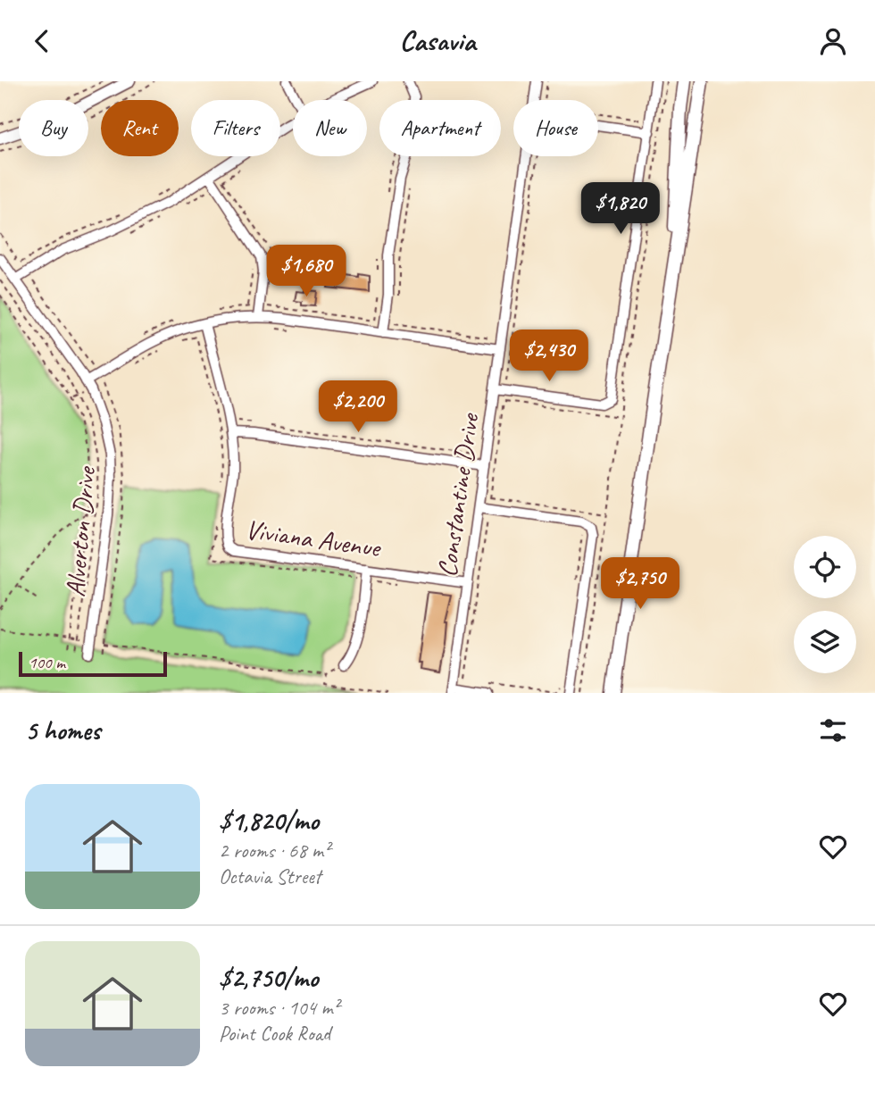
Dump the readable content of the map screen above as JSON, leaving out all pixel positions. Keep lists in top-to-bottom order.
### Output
{
  "streets": {
    "street": ["Constantine Drive", "Alverton Drive", "Viviana Avenue"]
  },
  "crossings": [
    ["Constantine Drive", "Viviana Avenue"]
  ],
  "scale_bar": "100 m",
  "page": {
    "header": "Casavia",
    "chip": [
      "Buy",
      "Rent",
      "Filters",
      "New",
      "Apartment",
      "House"
    ],
    "price": [
      "$1,820",
      "$1,680",
      "$2,430",
      "$2,200",
      "$2,750"
    ],
    "scale": "100 m",
    "heading": "5 homes",
    "list": [
      {
        "name": "$1,820/mo",
        "note": "2 rooms · 68 m² · Octavia Street"
      },
      {
        "name": "$2,750/mo",
        "note": "3 rooms · 104 m² · Point Cook Road"
      }
    ]
  }
}
